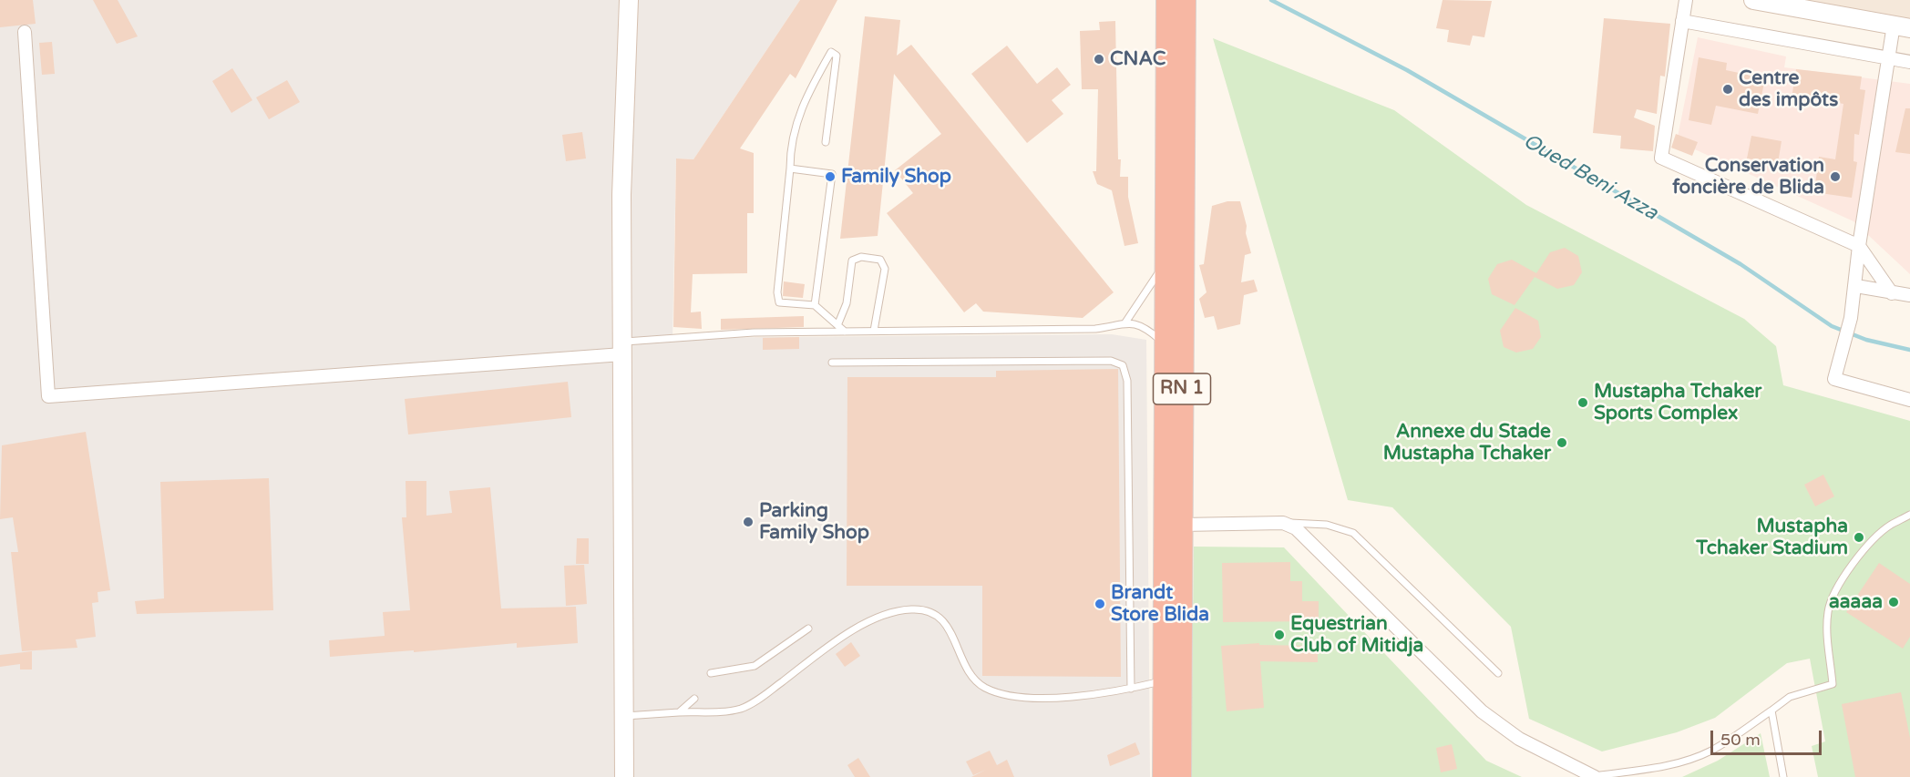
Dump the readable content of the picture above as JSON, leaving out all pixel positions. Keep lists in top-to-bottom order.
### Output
{
  "streets": {
    "highway": ["RN 1"]
  },
  "water": ["Oued Beni Azza"],
  "places": [
    "CNAC",
    "Centre des impôts",
    "Family Shop",
    "Conservation foncière de Blida",
    "Mustapha Tchaker Sports Complex",
    "Annexe du Stade Mustapha Tchaker",
    "Parking Family Shop",
    "Mustapha Tchaker Stadium",
    "aaaaa",
    "Brandt Store Blida",
    "Equestrian Club of Mitidja"
  ],
  "scale_bar": "50 m"
}
